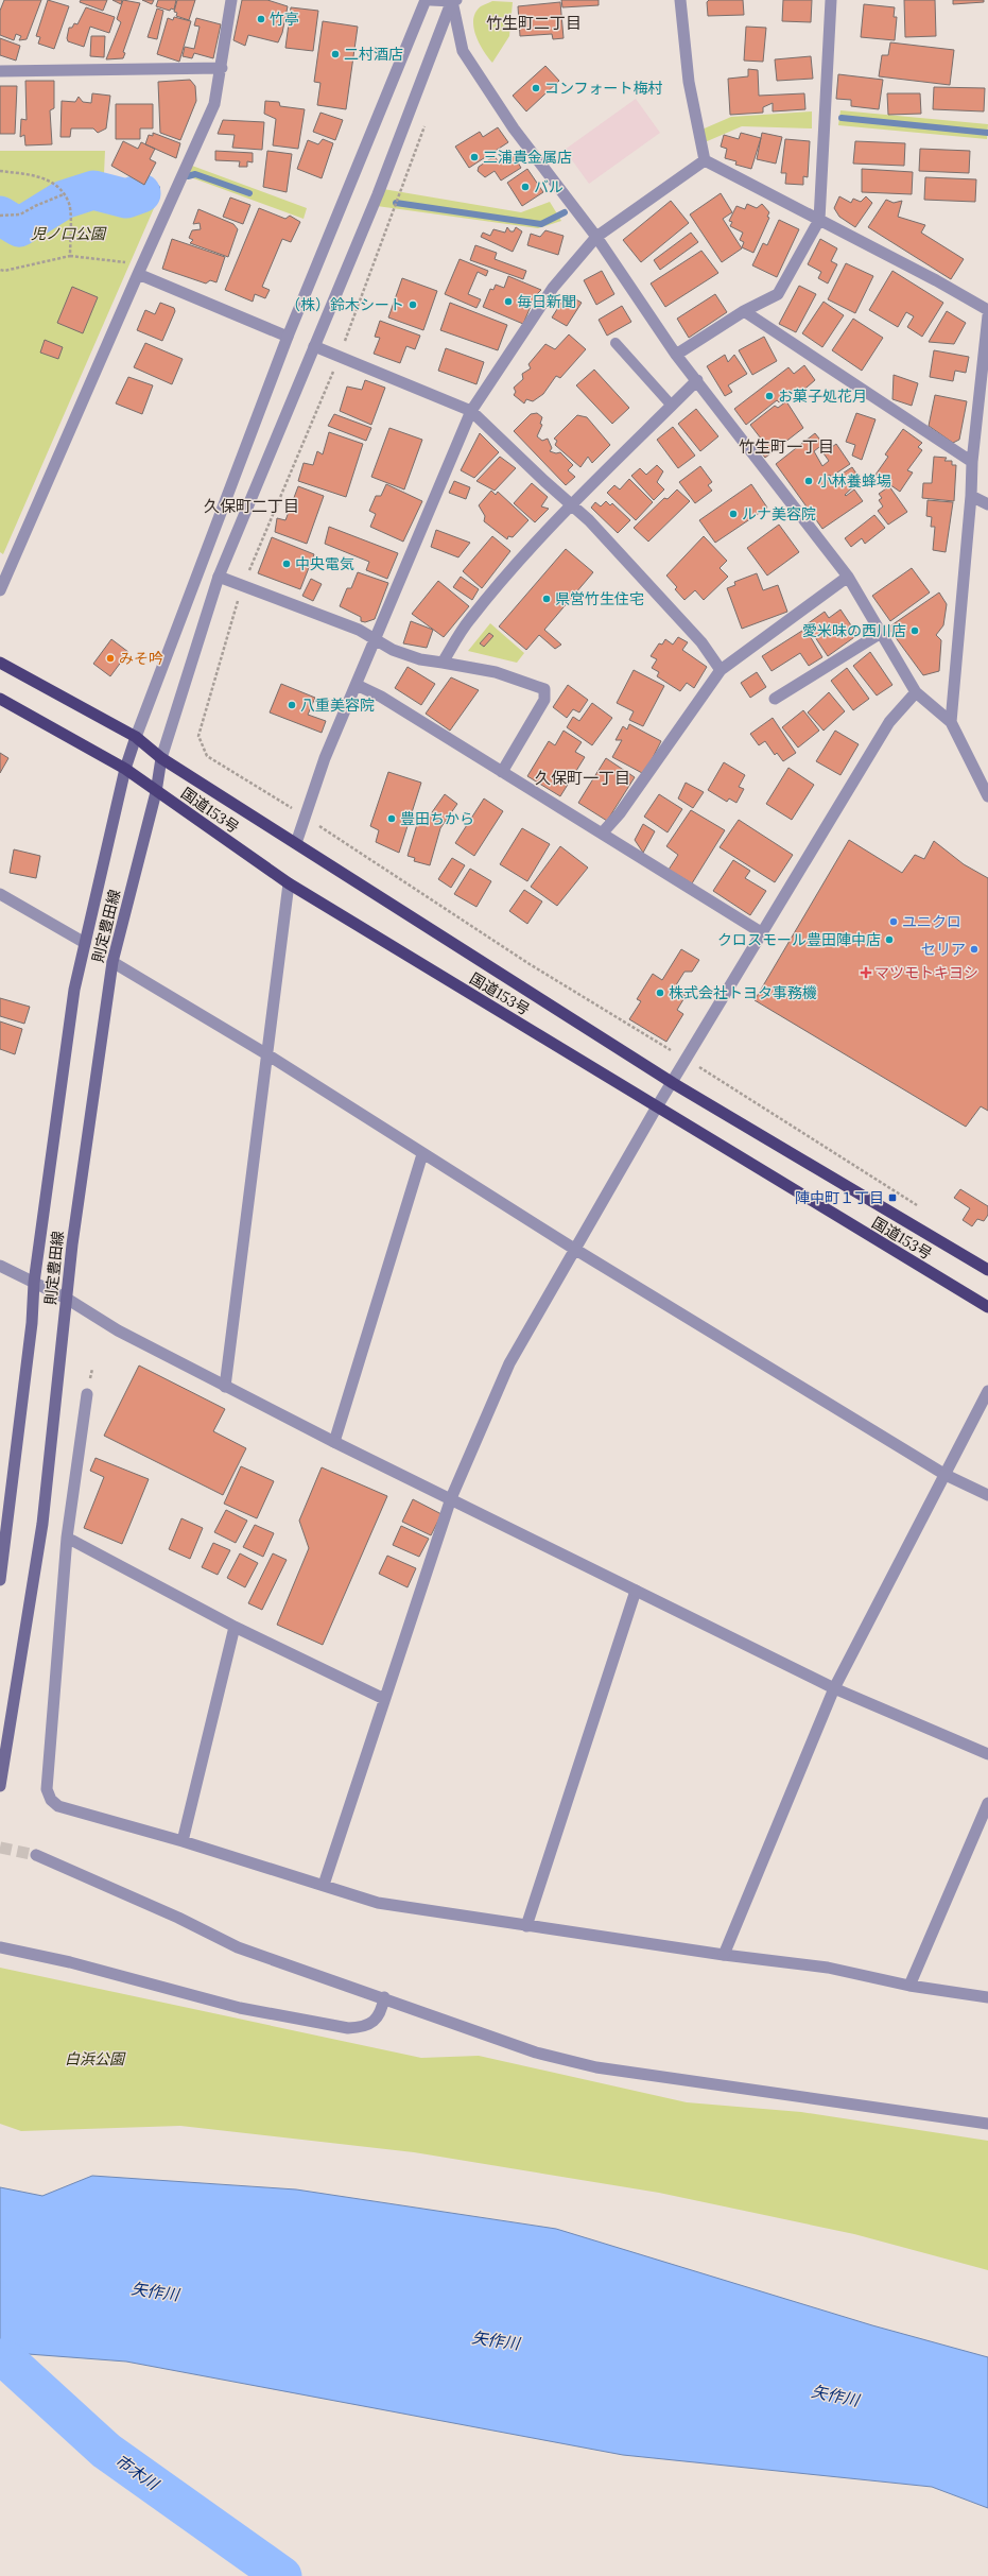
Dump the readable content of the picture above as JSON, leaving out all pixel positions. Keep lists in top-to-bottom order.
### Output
{
  "streets": {
    "highway": ["国道153号"],
    "main road": ["則定豊田線"]
  },
  "crossings": [
    ["国道153号", "則定豊田線"]
  ],
  "districts": [
    "竹生町二丁目",
    "竹生町一丁目",
    "久保町二丁目",
    "久保町一丁目"
  ],
  "water": ["矢作川", "市木川"],
  "parks": ["児ノ口公園", "白浜公園"],
  "places": {
    "other": [
      "竹亭",
      "二村酒店",
      "コンフォート梅村",
      "三浦貴金属店",
      "バル",
      "毎日新聞",
      "（株）鈴木シート",
      "お菓子処花月",
      "小林養蜂場",
      "ルナ美容院",
      "中央電気",
      "県営竹生住宅",
      "愛米味の西川店",
      "みそ吟",
      "八重美容院",
      "豊田ちから",
      "ユニクロ",
      "クロスモール豊田陣中店",
      "セリア",
      "株式会社トヨタ事務機"
    ],
    "health": ["マツモトキヨシ"],
    "transit": ["陣中町１丁目"]
  }
}
